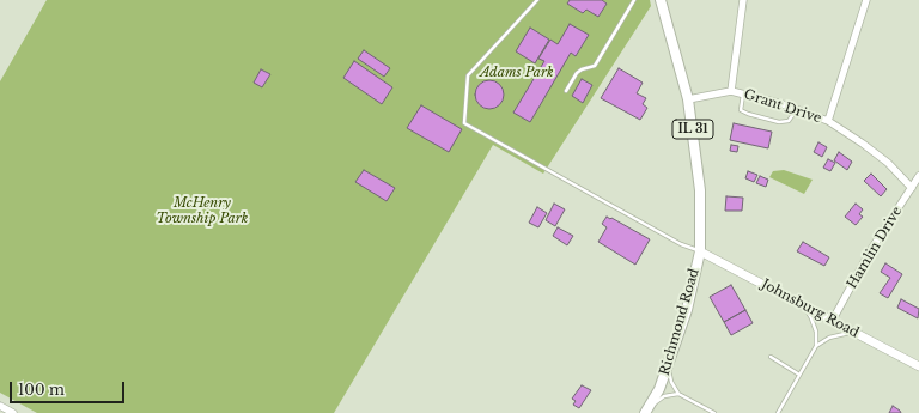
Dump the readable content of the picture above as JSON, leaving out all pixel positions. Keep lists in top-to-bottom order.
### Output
{
  "streets": {
    "main road": ["IL 31", "Richmond Road"],
    "street": ["Grant Drive", "Hamlin Drive", "Johnsburg Road"]
  },
  "crossings": [
    ["Grant Drive", "Hamlin Drive"],
    ["Grant Drive", "Richmond Road"],
    ["Hamlin Drive", "Johnsburg Road"],
    ["Johnsburg Road", "Richmond Road"]
  ],
  "parks": ["Adams Park", "McHenry Township Park"],
  "scale_bar": "100 m"
}
